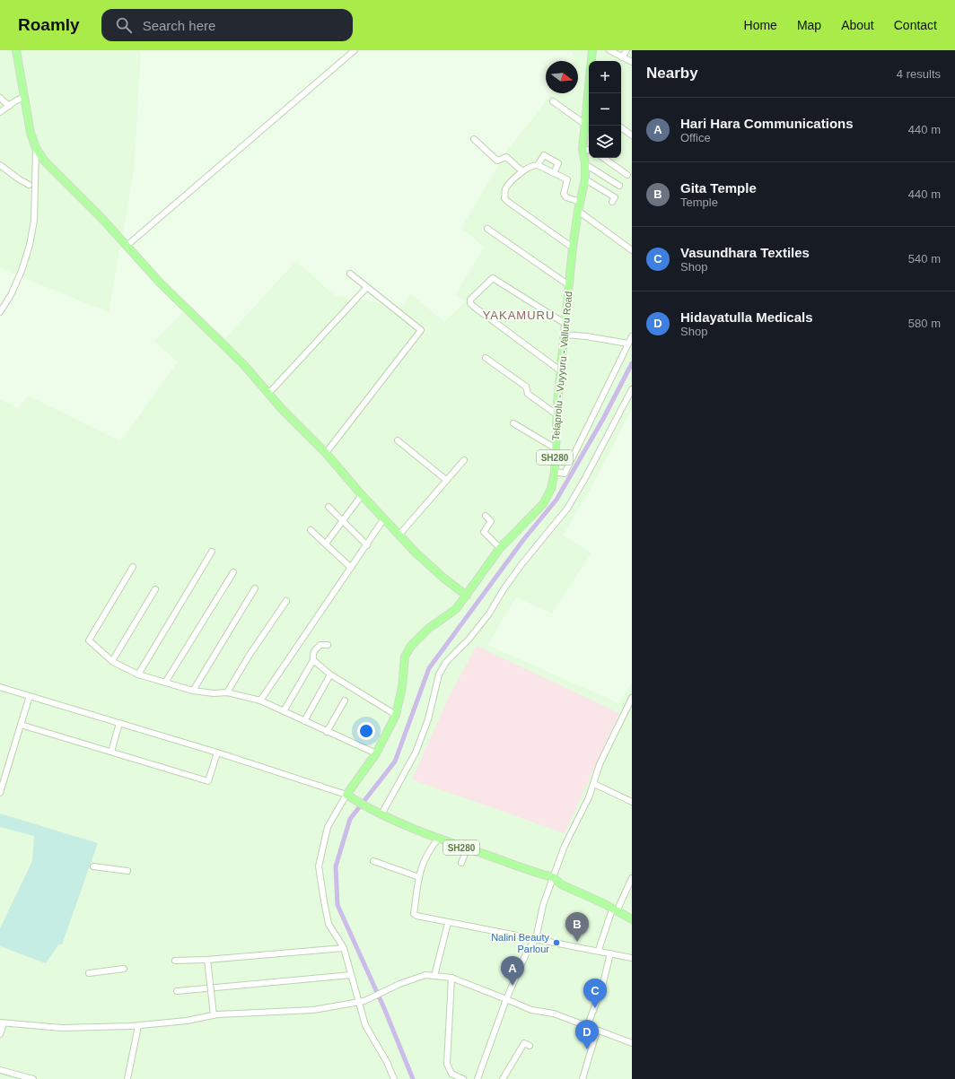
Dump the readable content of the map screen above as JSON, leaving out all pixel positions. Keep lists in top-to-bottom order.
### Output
{
  "streets": {
    "main road": ["Telaprolu - Vuyyuru - Valluru Road", "SH280"]
  },
  "crossings": [
    ["Telaprolu - Vuyyuru - Valluru Road", "SH280"]
  ],
  "districts": ["YAKAMURU"],
  "places": ["Nalini Beauty Parlour"],
  "north": "right",
  "page": {
    "header": "Roamly",
    "search": "Search here",
    "nav": [
      "Home",
      "Map",
      "About",
      "Contact"
    ],
    "heading": ["Nearby", "4 results"],
    "map_buttons": ["+", "−"],
    "list": [
      {
        "mark": "A",
        "name": "Hari Hara Communications",
        "note": "Office",
        "value": "440 m"
      },
      {
        "mark": "B",
        "name": "Gita Temple",
        "note": "Temple",
        "value": "440 m"
      },
      {
        "mark": "C",
        "name": "Vasundhara Textiles",
        "note": "Shop",
        "value": "540 m"
      },
      {
        "mark": "D",
        "name": "Hidayatulla Medicals",
        "note": "Shop",
        "value": "580 m"
      }
    ],
    "pins": [
      "B",
      "A",
      "C",
      "D"
    ]
  }
}
